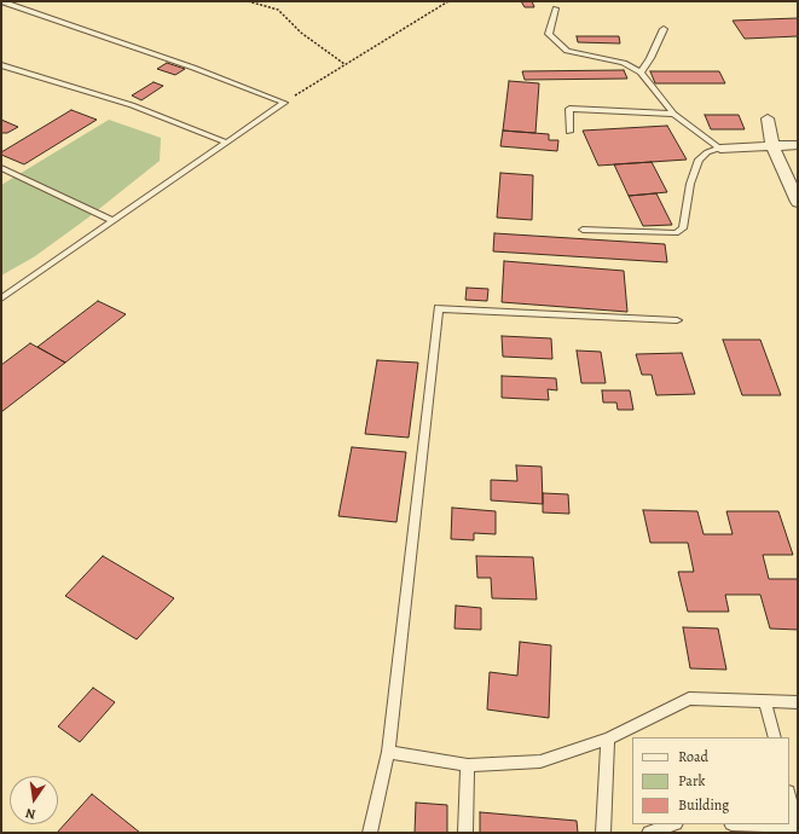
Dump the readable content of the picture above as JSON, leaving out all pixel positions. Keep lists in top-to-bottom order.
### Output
{
  "legend": ["Road", "Park", "Building"],
  "north": "bottom"
}
